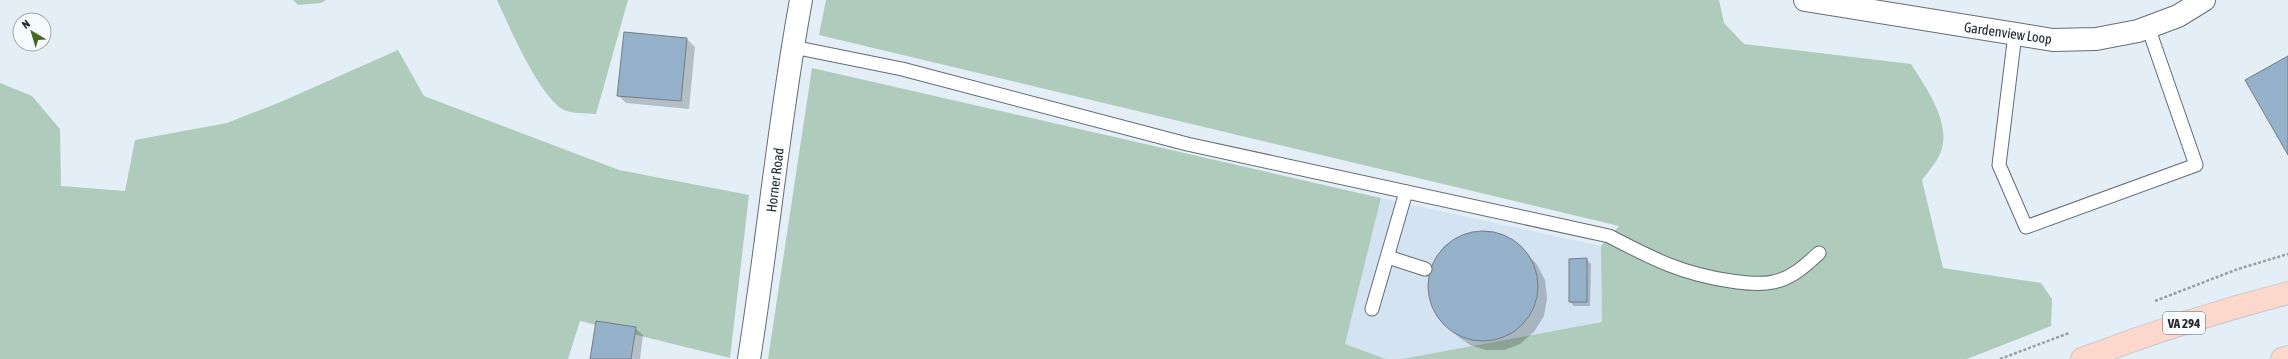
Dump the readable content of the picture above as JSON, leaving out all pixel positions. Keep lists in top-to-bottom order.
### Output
{
  "streets": {
    "main road": ["VA 294"],
    "street": ["Gardenview Loop", "Horner Road"]
  },
  "north": "top left"
}
